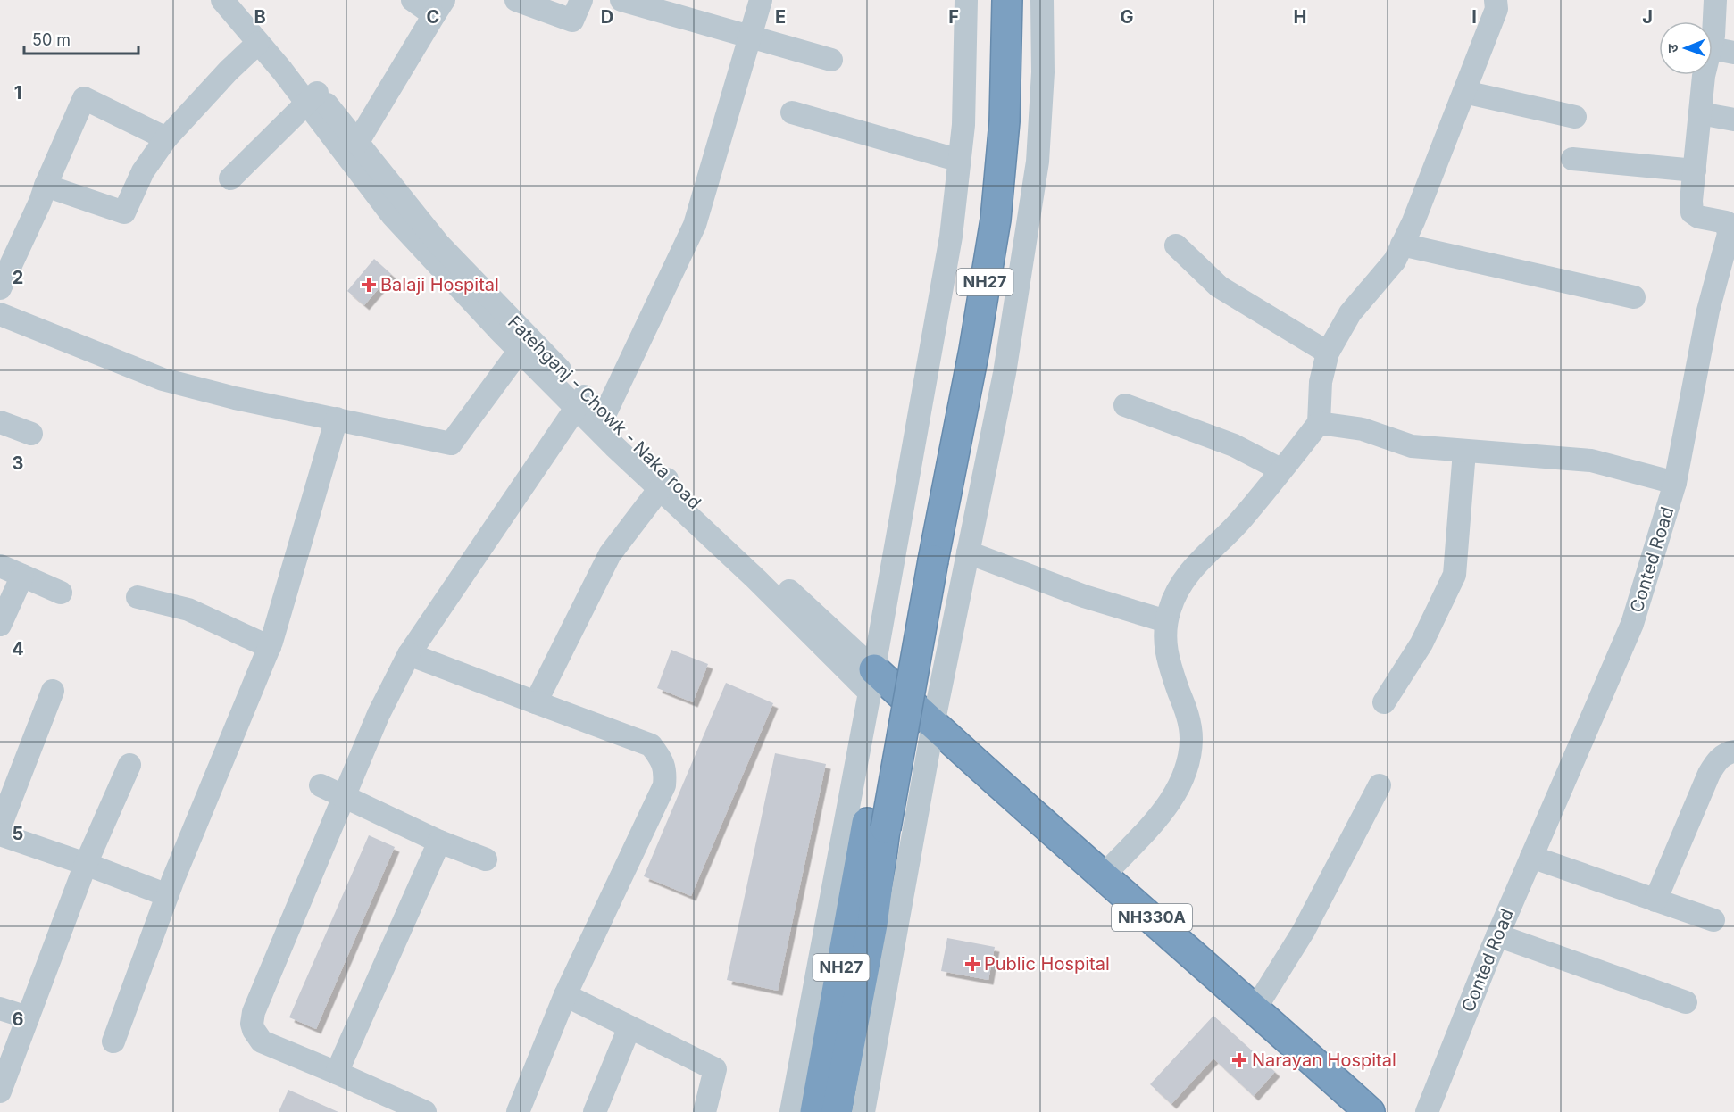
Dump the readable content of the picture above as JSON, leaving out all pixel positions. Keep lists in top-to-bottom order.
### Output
{
  "streets": {
    "highway": ["NH27", "Fatehganj - Chowk - Naka road", "NH330A"],
    "street": ["Conted Road"]
  },
  "crossings": [
    ["Fatehganj - Chowk - Naka road", "NH330A"]
  ],
  "places": {
    "health": ["Balaji Hospital", "Public Hospital", "Narayan Hospital"]
  },
  "scale_bar": "50 m",
  "north": "left",
  "grid": {
    "columns": [
      "B",
      "C",
      "D",
      "E",
      "F",
      "G",
      "H",
      "I",
      "J"
    ],
    "rows": [
      "1",
      "2",
      "3",
      "4",
      "5",
      "6"
    ]
  }
}
